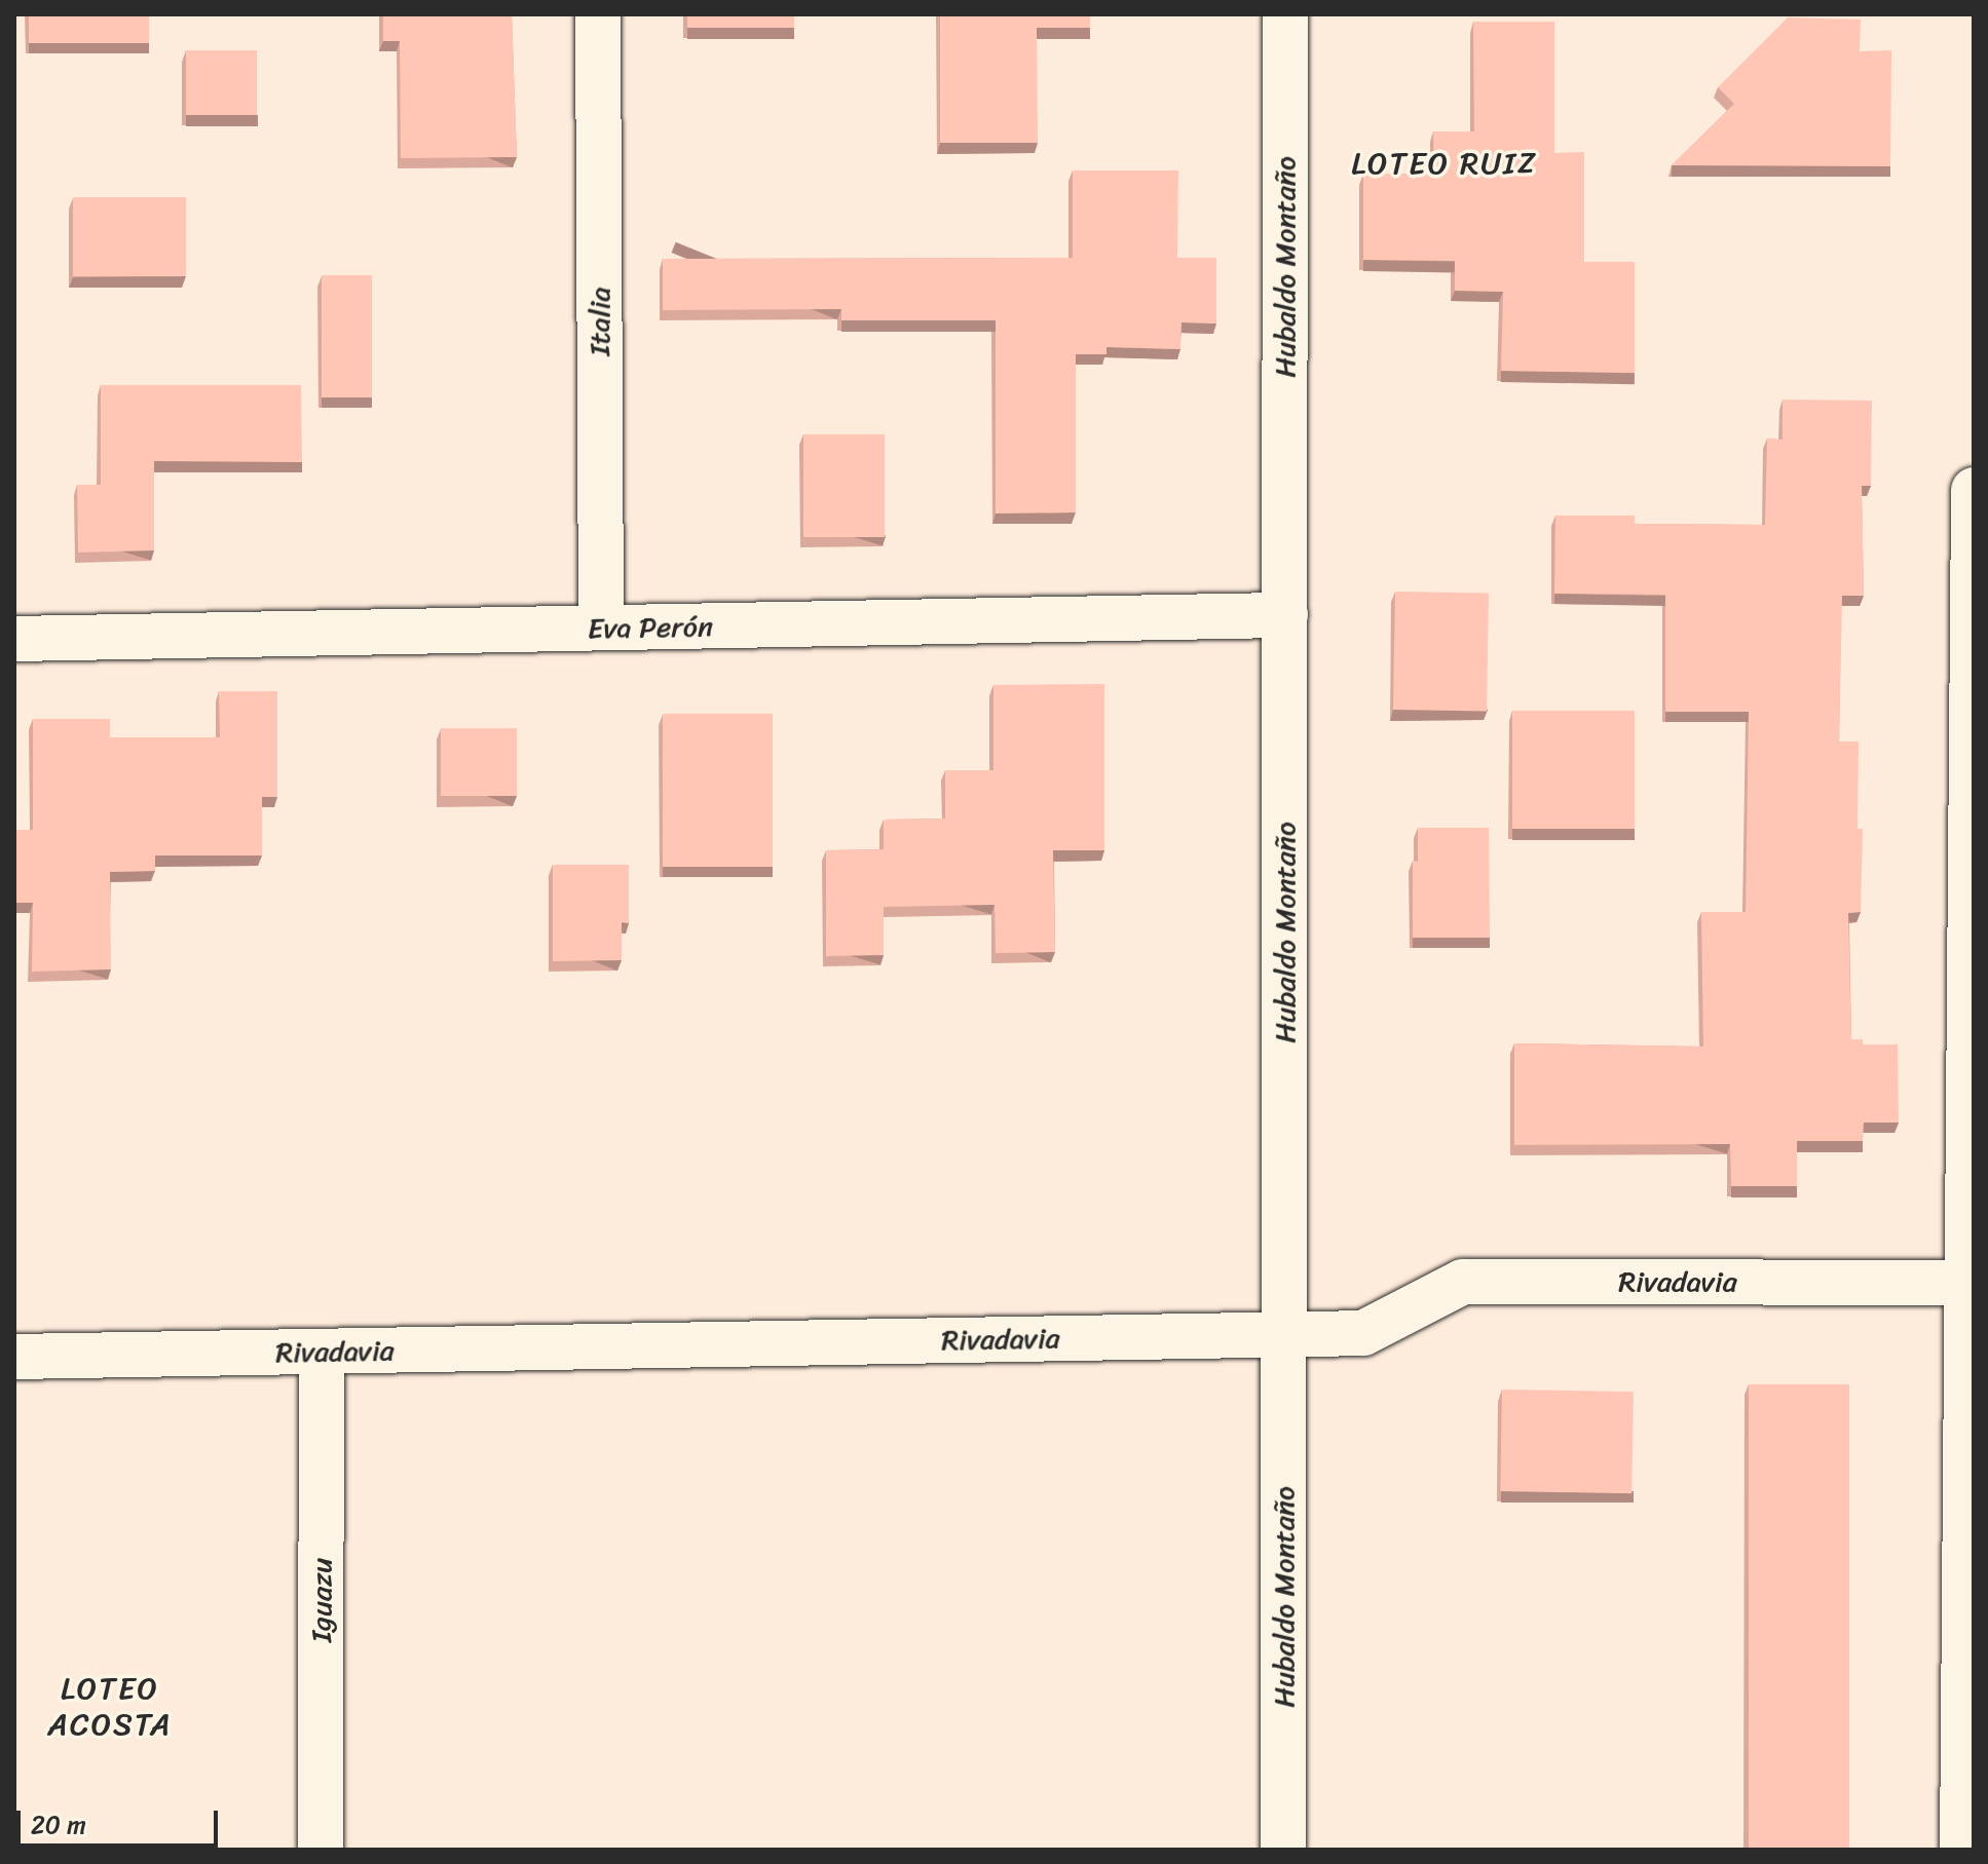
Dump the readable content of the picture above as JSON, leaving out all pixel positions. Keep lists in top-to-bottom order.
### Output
{
  "streets": {
    "street": [
      "Hubaldo Montaño",
      "Italia",
      "Eva Perón",
      "Rivadavia",
      "Iguazu"
    ]
  },
  "crossings": [
    ["Hubaldo Montaño", "Eva Perón"],
    ["Hubaldo Montaño", "Rivadavia"],
    ["Italia", "Eva Perón"],
    ["Rivadavia", "Iguazu"]
  ],
  "districts": ["LOTEO RUIZ", "LOTEO ACOSTA"],
  "scale_bar": "20 m"
}
